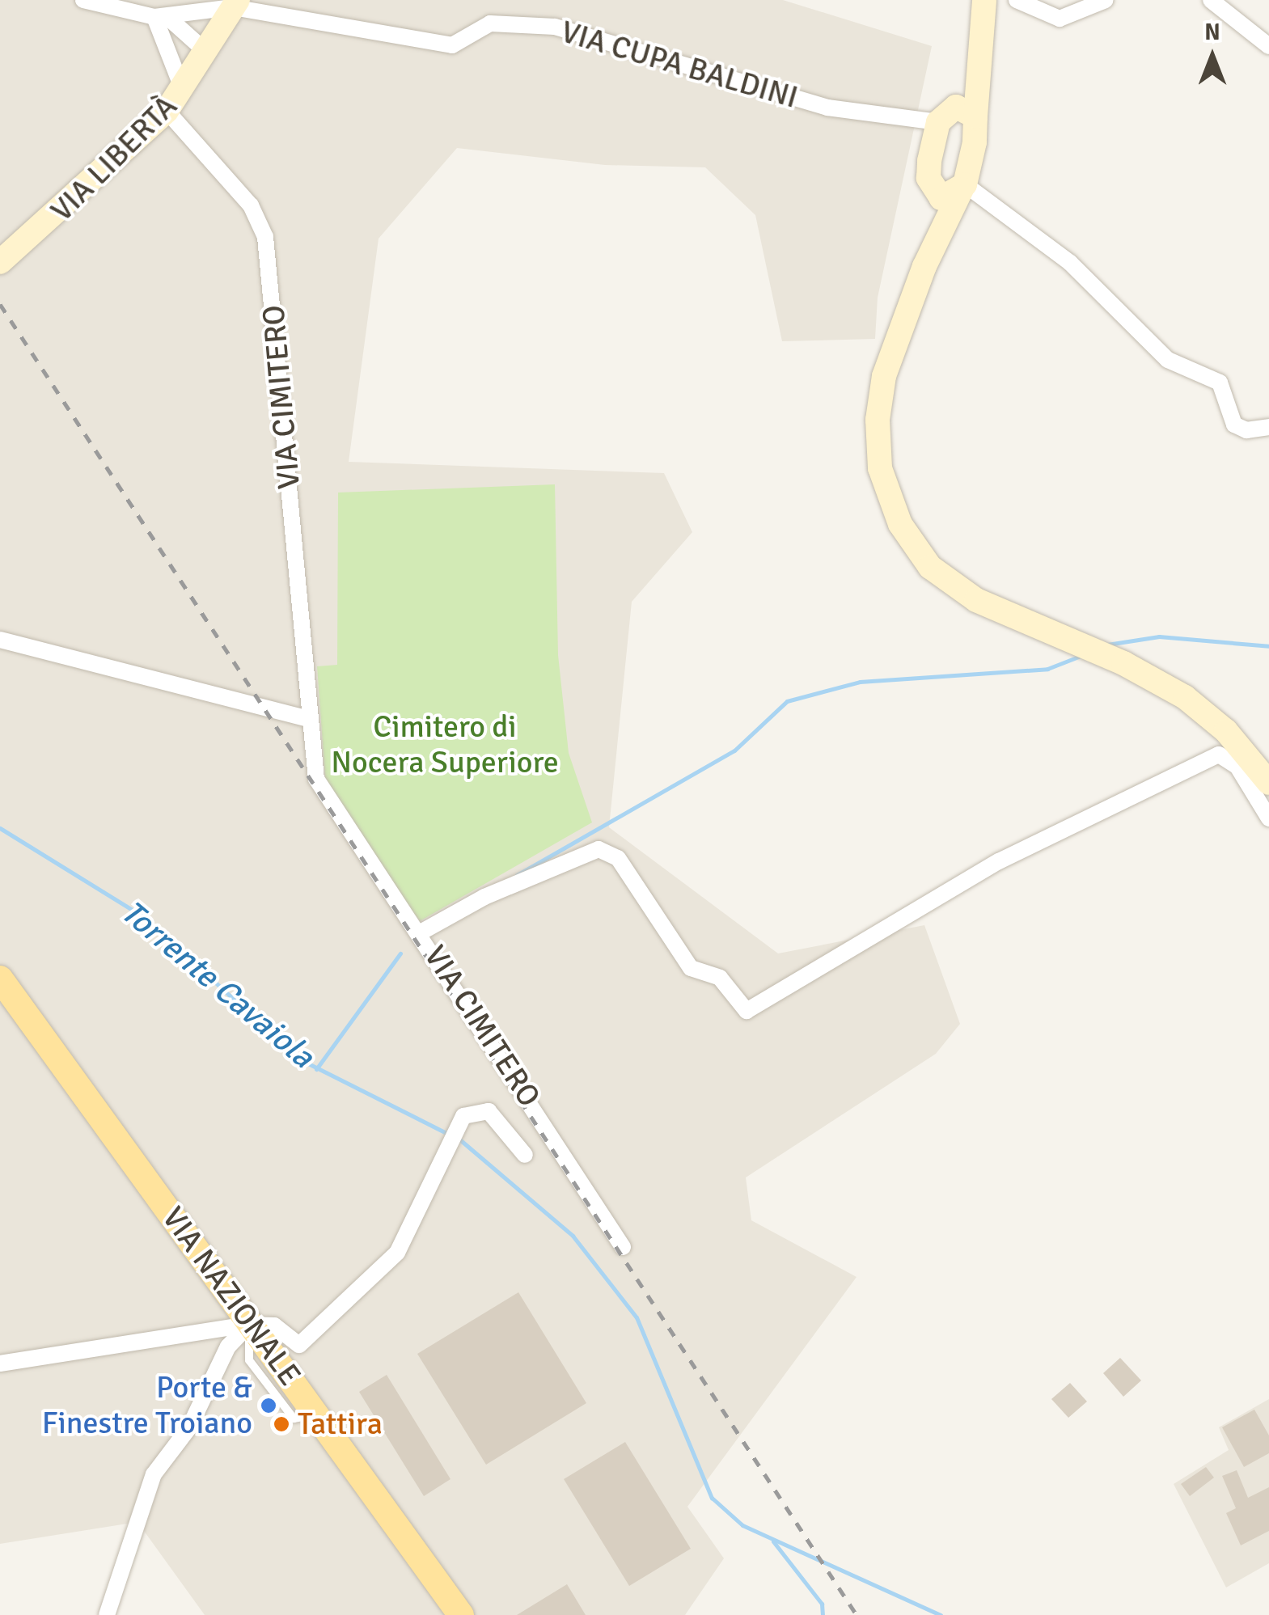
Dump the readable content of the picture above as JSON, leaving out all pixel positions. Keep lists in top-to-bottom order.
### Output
{
  "streets": {
    "main road": ["VIA NAZIONALE"],
    "street": ["VIA CUPA BALDINI", "VIA LIBERTÀ", "VIA CIMITERO"]
  },
  "crossings": [
    ["VIA CUPA BALDINI", "VIA LIBERTÀ"],
    ["VIA LIBERTÀ", "VIA CIMITERO"]
  ],
  "water": ["Torrente Cavaiola"],
  "parks": ["Cimitero di Nocera Superiore"],
  "places": ["Porte & Finestre Troiano", "Tattira"],
  "north": "top"
}
